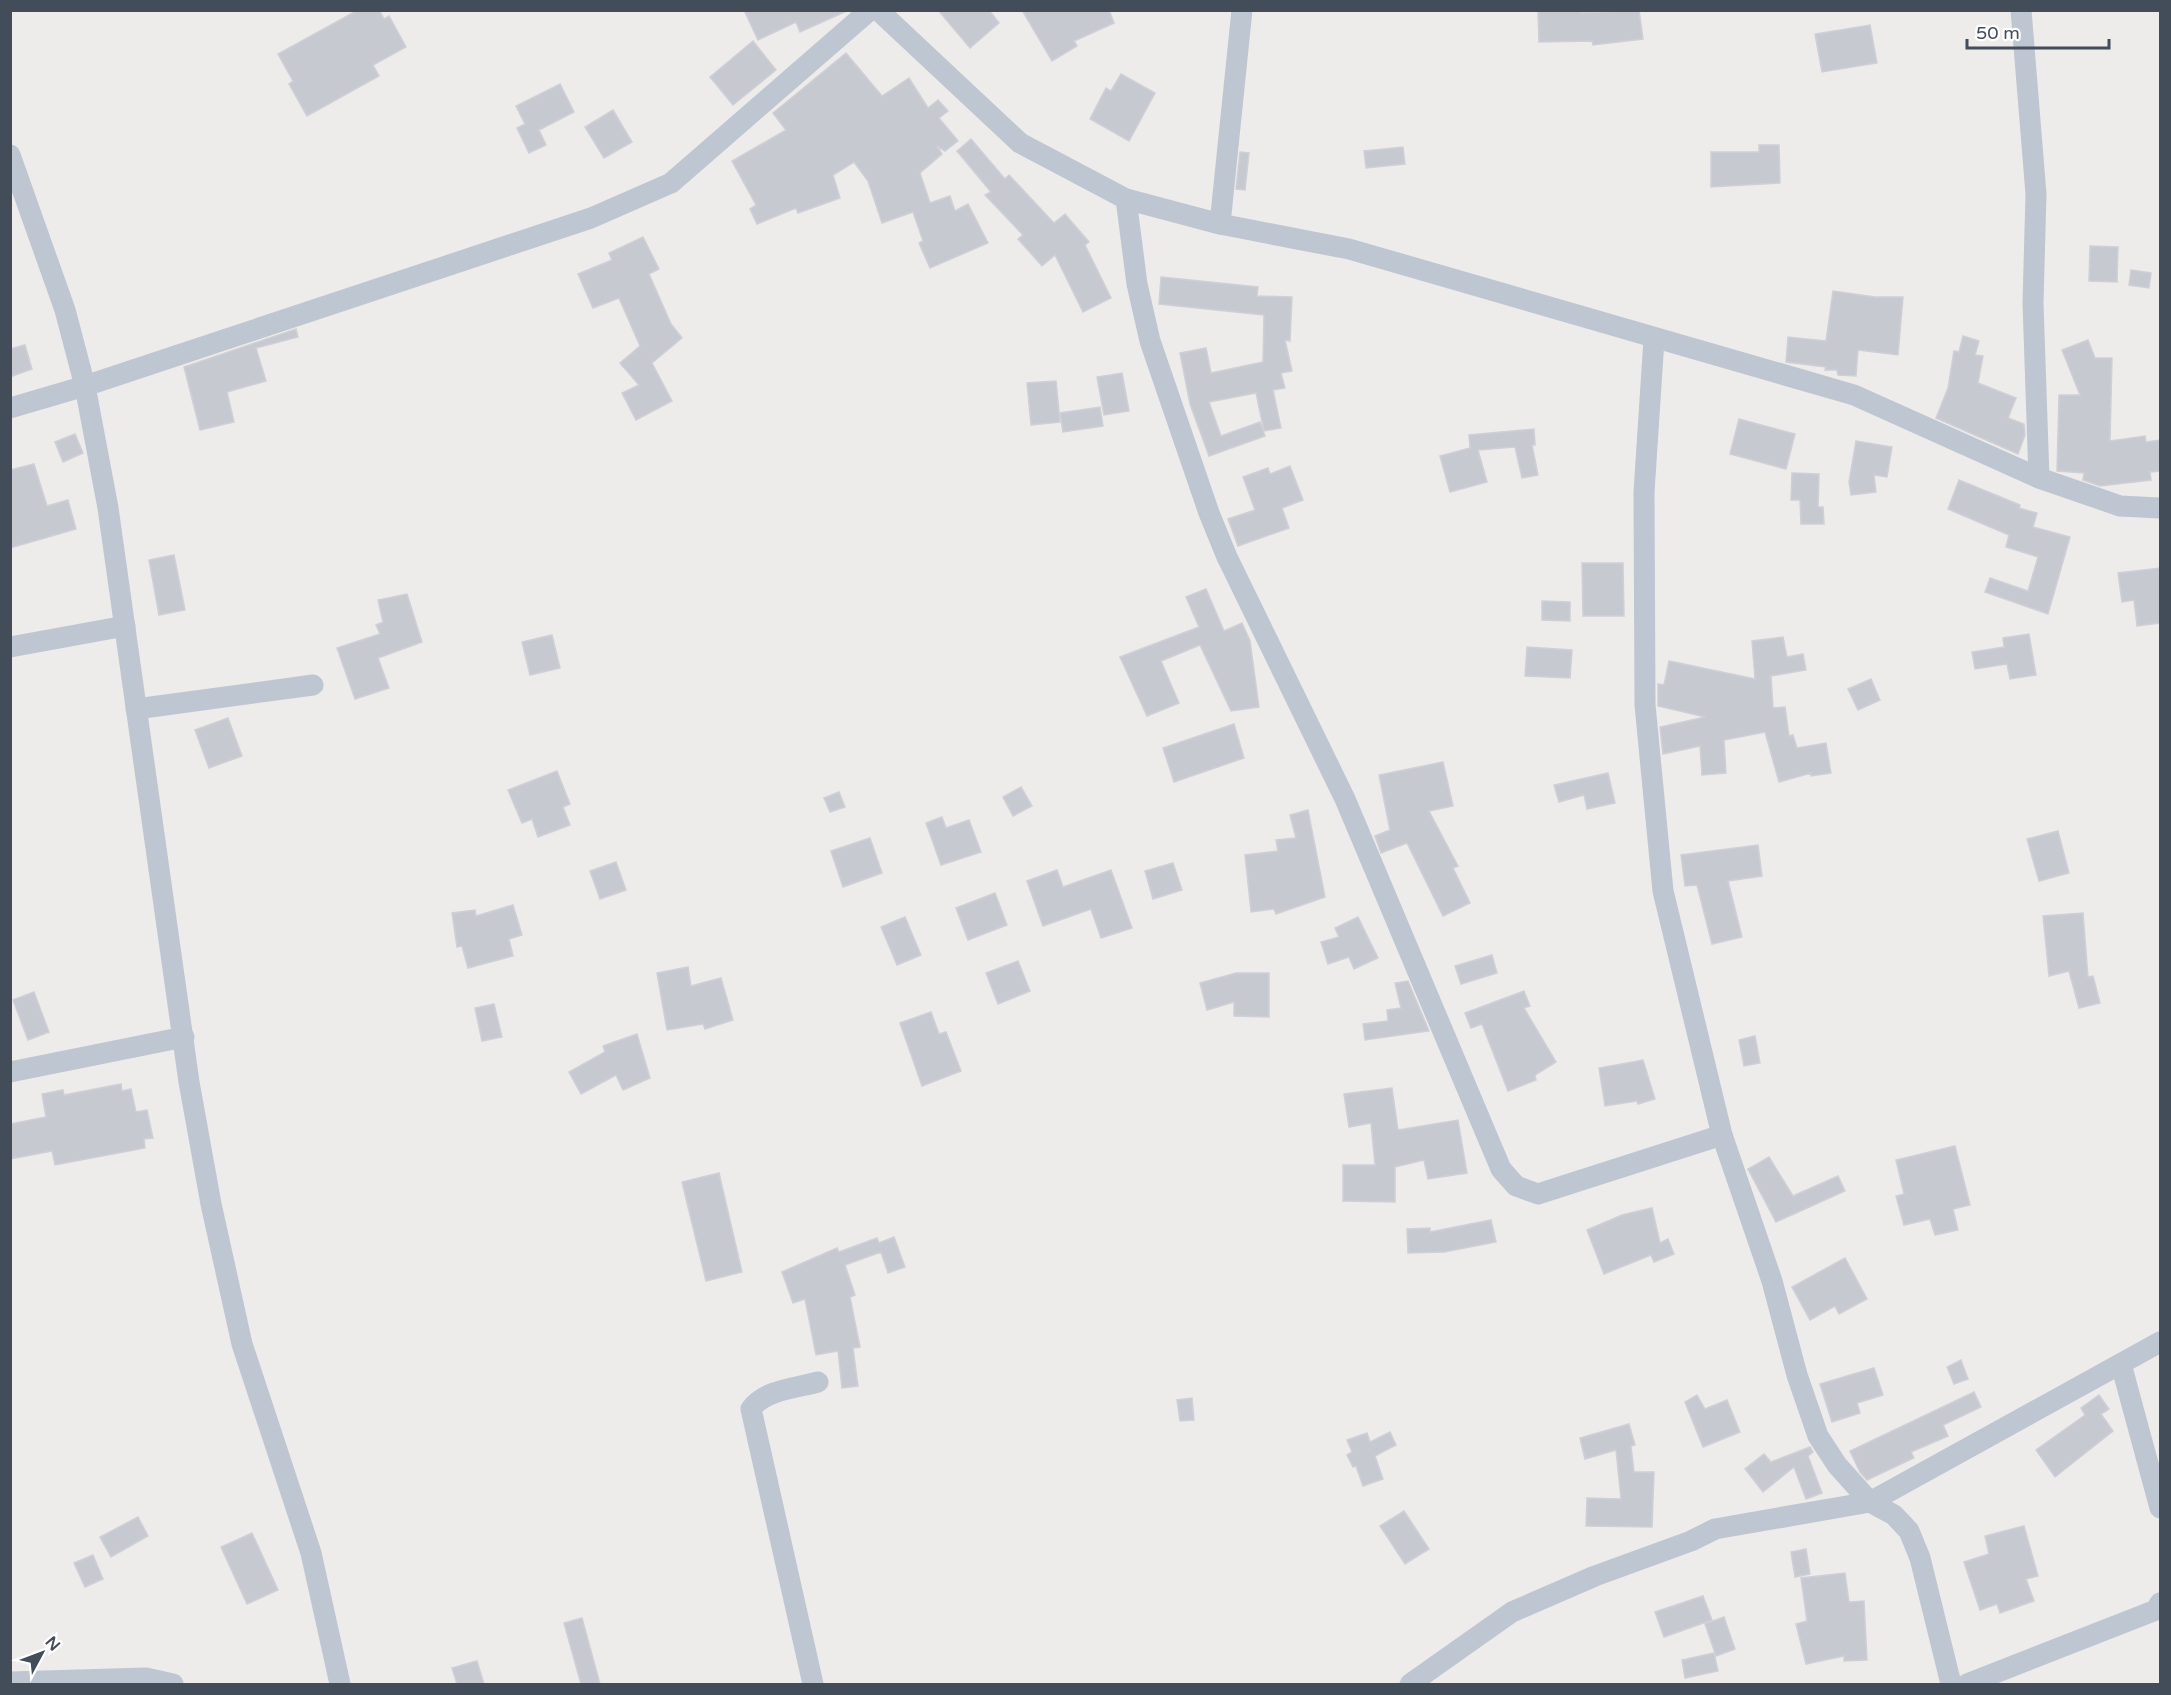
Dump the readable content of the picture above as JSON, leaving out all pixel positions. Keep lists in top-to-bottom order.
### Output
{
  "scale_bar": "50 m",
  "north": "top right"
}
